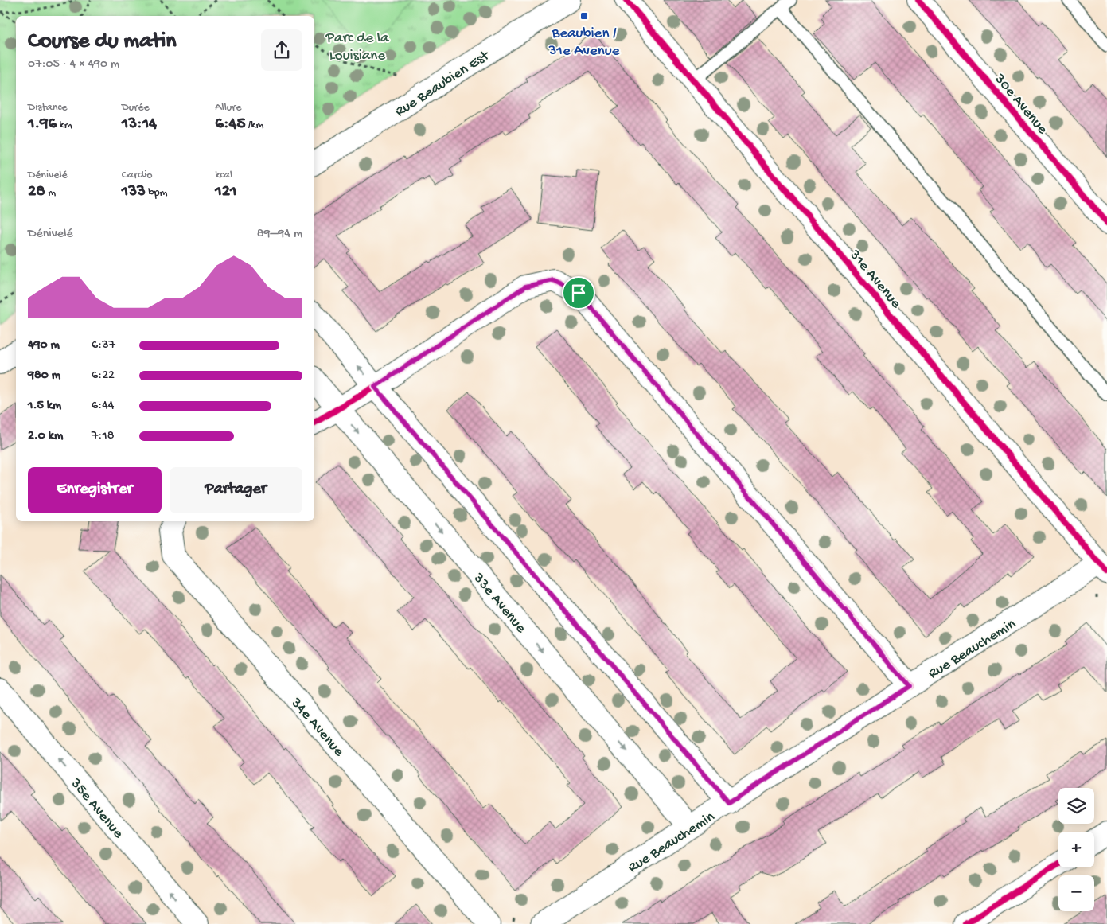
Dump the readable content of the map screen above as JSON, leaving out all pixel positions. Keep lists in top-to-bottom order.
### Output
{
  "streets": {
    "street": [
      "Rue Beaubien Est",
      "30e Avenue",
      "31e Avenue",
      "33e Avenue",
      "Rue Beauchemin",
      "34e Avenue",
      "35e Avenue"
    ]
  },
  "crossings": [
    ["31e Avenue", "Rue Beauchemin"],
    ["33e Avenue", "Rue Beauchemin"]
  ],
  "one_way": ["35e Avenue"],
  "parks": ["Parc de la Louisiane"],
  "places": {
    "transit": ["Beaubien / 31e Avenue"]
  },
  "page": {
    "heading": ["Course du matin", "07:05 · 4 × 490 m"],
    "stats": [
      ["Distance", "1.96 km"],
      ["Durée", "13:14"],
      ["Allure", "6:45 /km"],
      ["Dénivelé", "28 m"],
      ["Cardio", "133 bpm"],
      ["kcal", "121"]
    ],
    "chart": ["Dénivelé", "89–94 m"],
    "list": [
      {
        "name": "490 m",
        "note": "6:37"
      },
      {
        "name": "980 m",
        "note": "6:22"
      },
      {
        "name": "1.5 km",
        "note": "6:44"
      },
      {
        "name": "2.0 km",
        "note": "7:18"
      }
    ],
    "buttons": ["Enregistrer", "Partager"],
    "map_buttons": ["+", "−"]
  }
}
